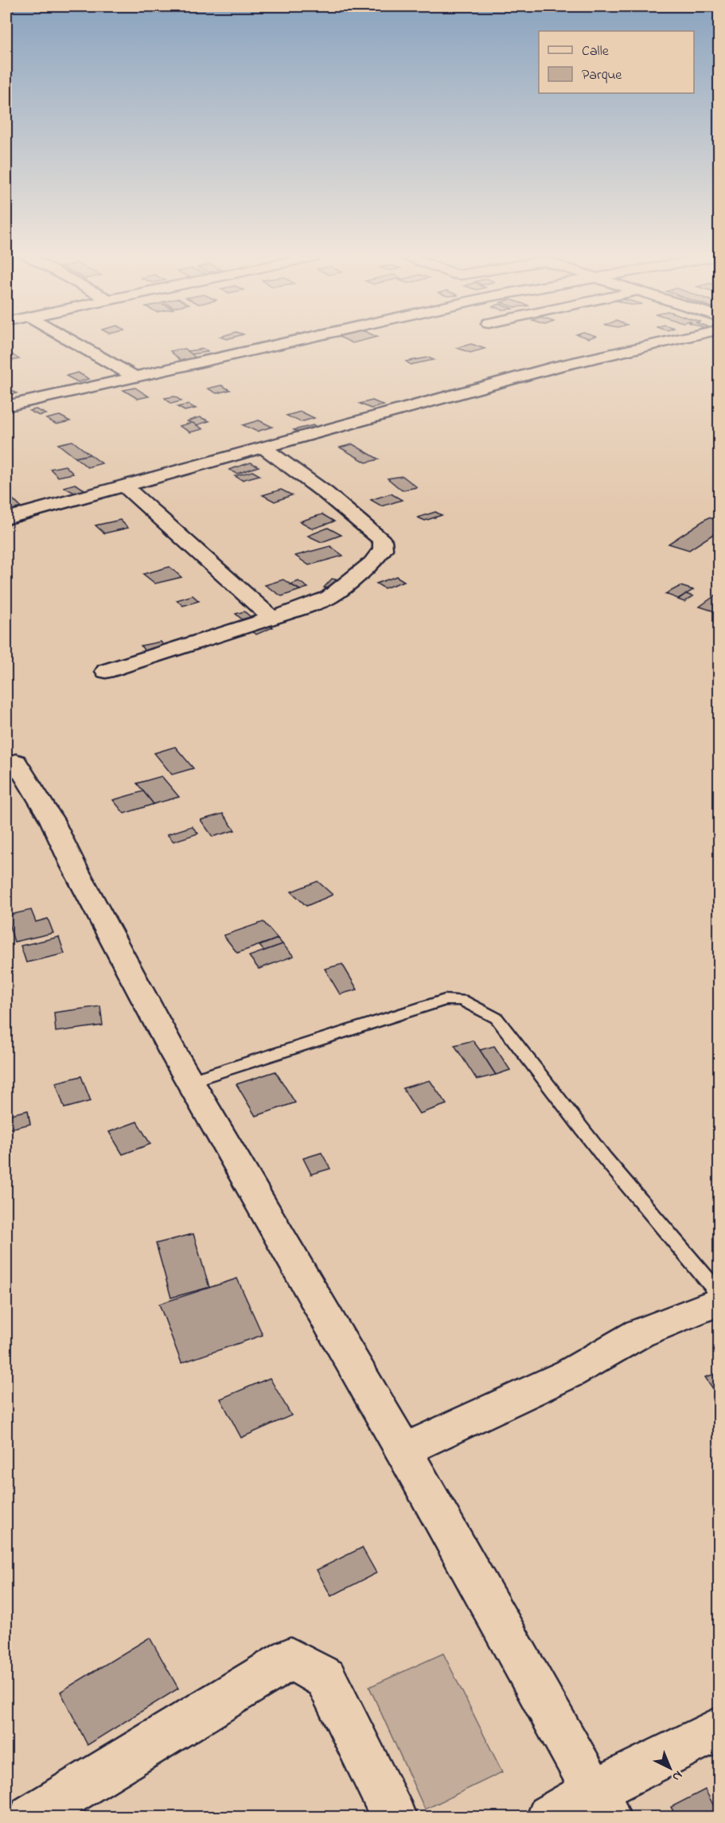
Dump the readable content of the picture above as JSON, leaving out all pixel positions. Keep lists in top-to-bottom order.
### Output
{
  "legend": ["Calle", "Parque"],
  "north": "bottom right"
}
